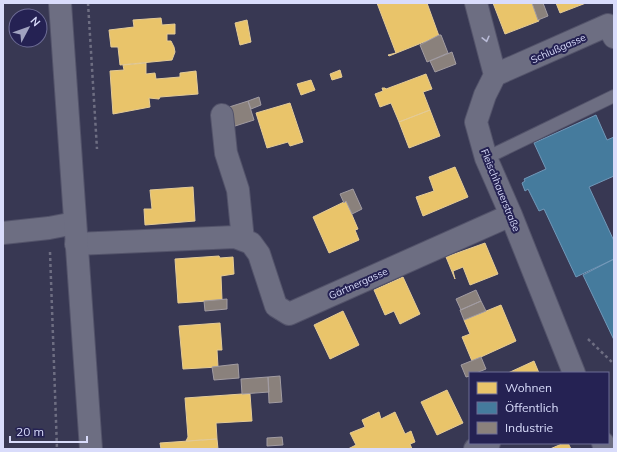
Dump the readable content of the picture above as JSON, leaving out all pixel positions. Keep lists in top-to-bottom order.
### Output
{
  "streets": {
    "street": ["Schlußgasse", "Fleischhauerstraße", "Gärtnergasse"]
  },
  "crossings": [
    ["Schlußgasse", "Fleischhauerstraße"],
    ["Fleischhauerstraße", "Gärtnergasse"]
  ],
  "legend": ["Wohnen", "Öffentlich", "Industrie"],
  "scale_bar": "20 m",
  "north": "top right"
}
